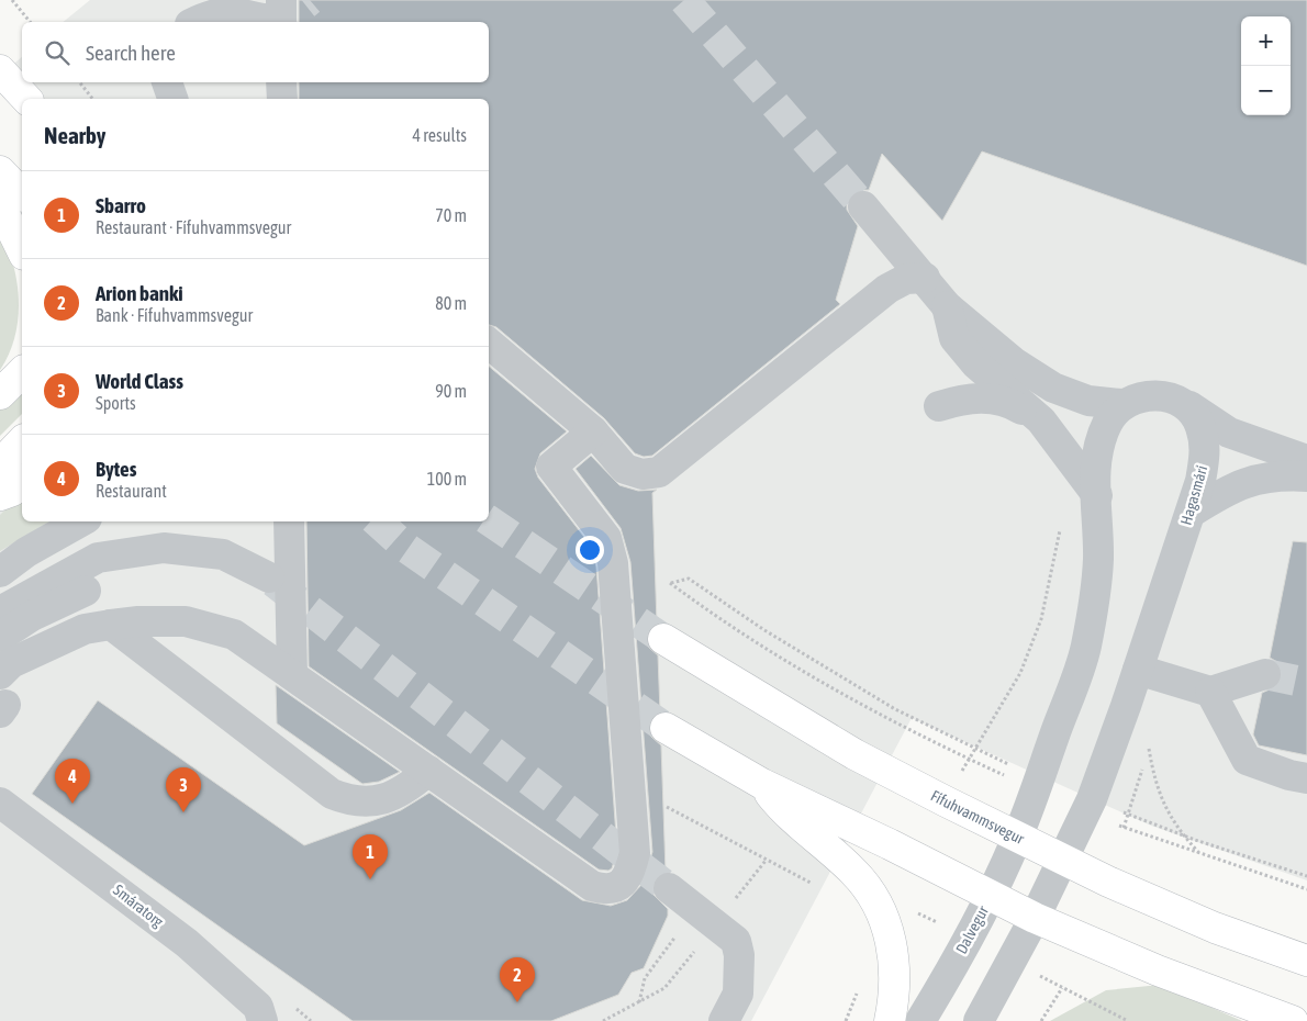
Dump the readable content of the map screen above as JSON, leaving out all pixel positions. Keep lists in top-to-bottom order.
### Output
{
  "streets": {
    "main road": ["Fífuhvammsvegur"],
    "street": ["Hagasmári", "Smáratorg", "Dalvegur"]
  },
  "crossings": [
    ["Hagasmári", "Fífuhvammsvegur"],
    ["Fífuhvammsvegur", "Dalvegur"]
  ],
  "page": {
    "map_buttons": ["+", "−"],
    "search": "Search here",
    "heading": ["Nearby", "4 results"],
    "list": [
      {
        "mark": "1",
        "name": "Sbarro",
        "note": "Restaurant · Fífuhvammsvegur",
        "value": "70 m"
      },
      {
        "mark": "2",
        "name": "Arion banki",
        "note": "Bank · Fífuhvammsvegur",
        "value": "80 m"
      },
      {
        "mark": "3",
        "name": "World Class",
        "note": "Sports",
        "value": "90 m"
      },
      {
        "mark": "4",
        "name": "Bytes",
        "note": "Restaurant",
        "value": "100 m"
      }
    ],
    "pins": [
      "4",
      "3",
      "1",
      "2"
    ]
  }
}
